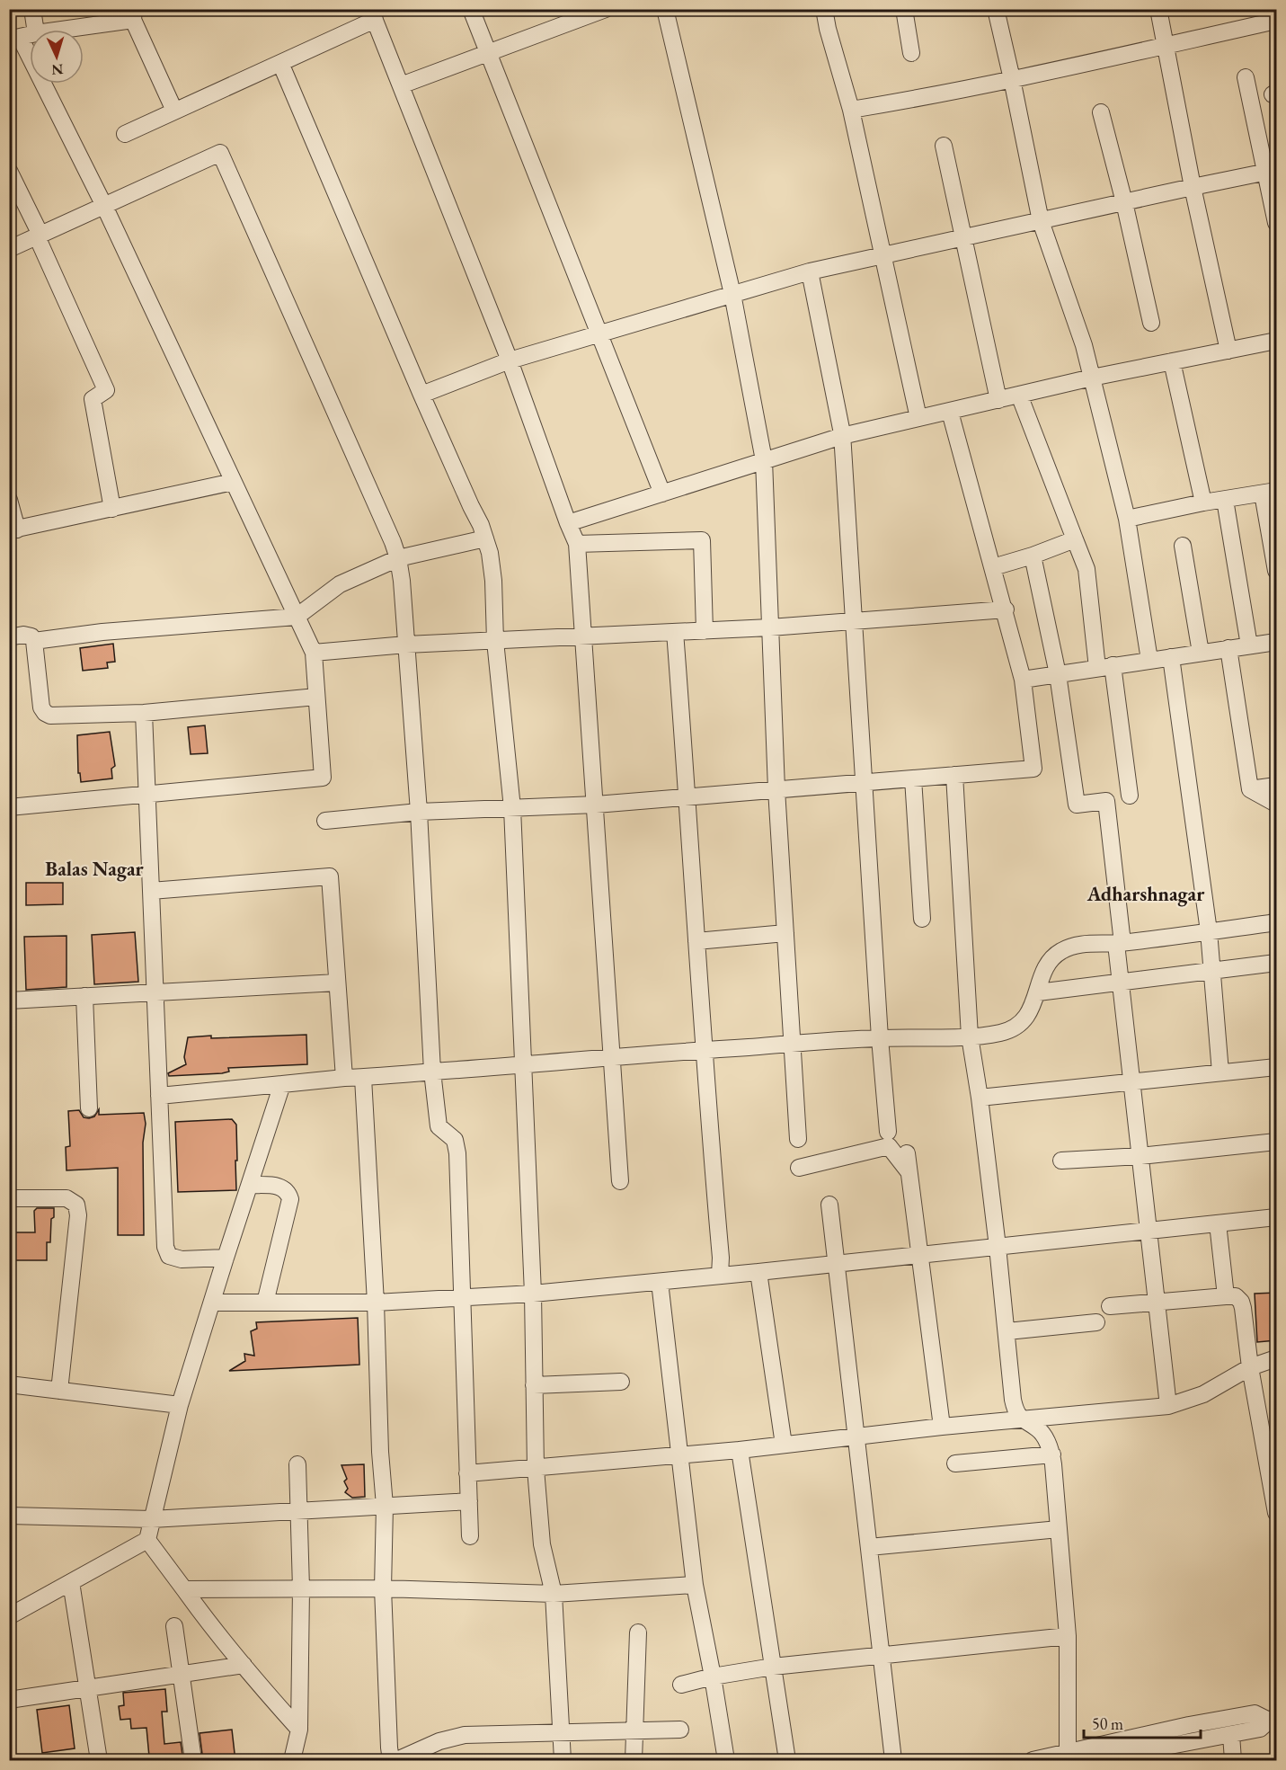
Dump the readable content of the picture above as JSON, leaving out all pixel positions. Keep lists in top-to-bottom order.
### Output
{
  "districts": ["Balas Nagar", "Adharshnagar"],
  "scale_bar": "50 m",
  "north": "bottom"
}
